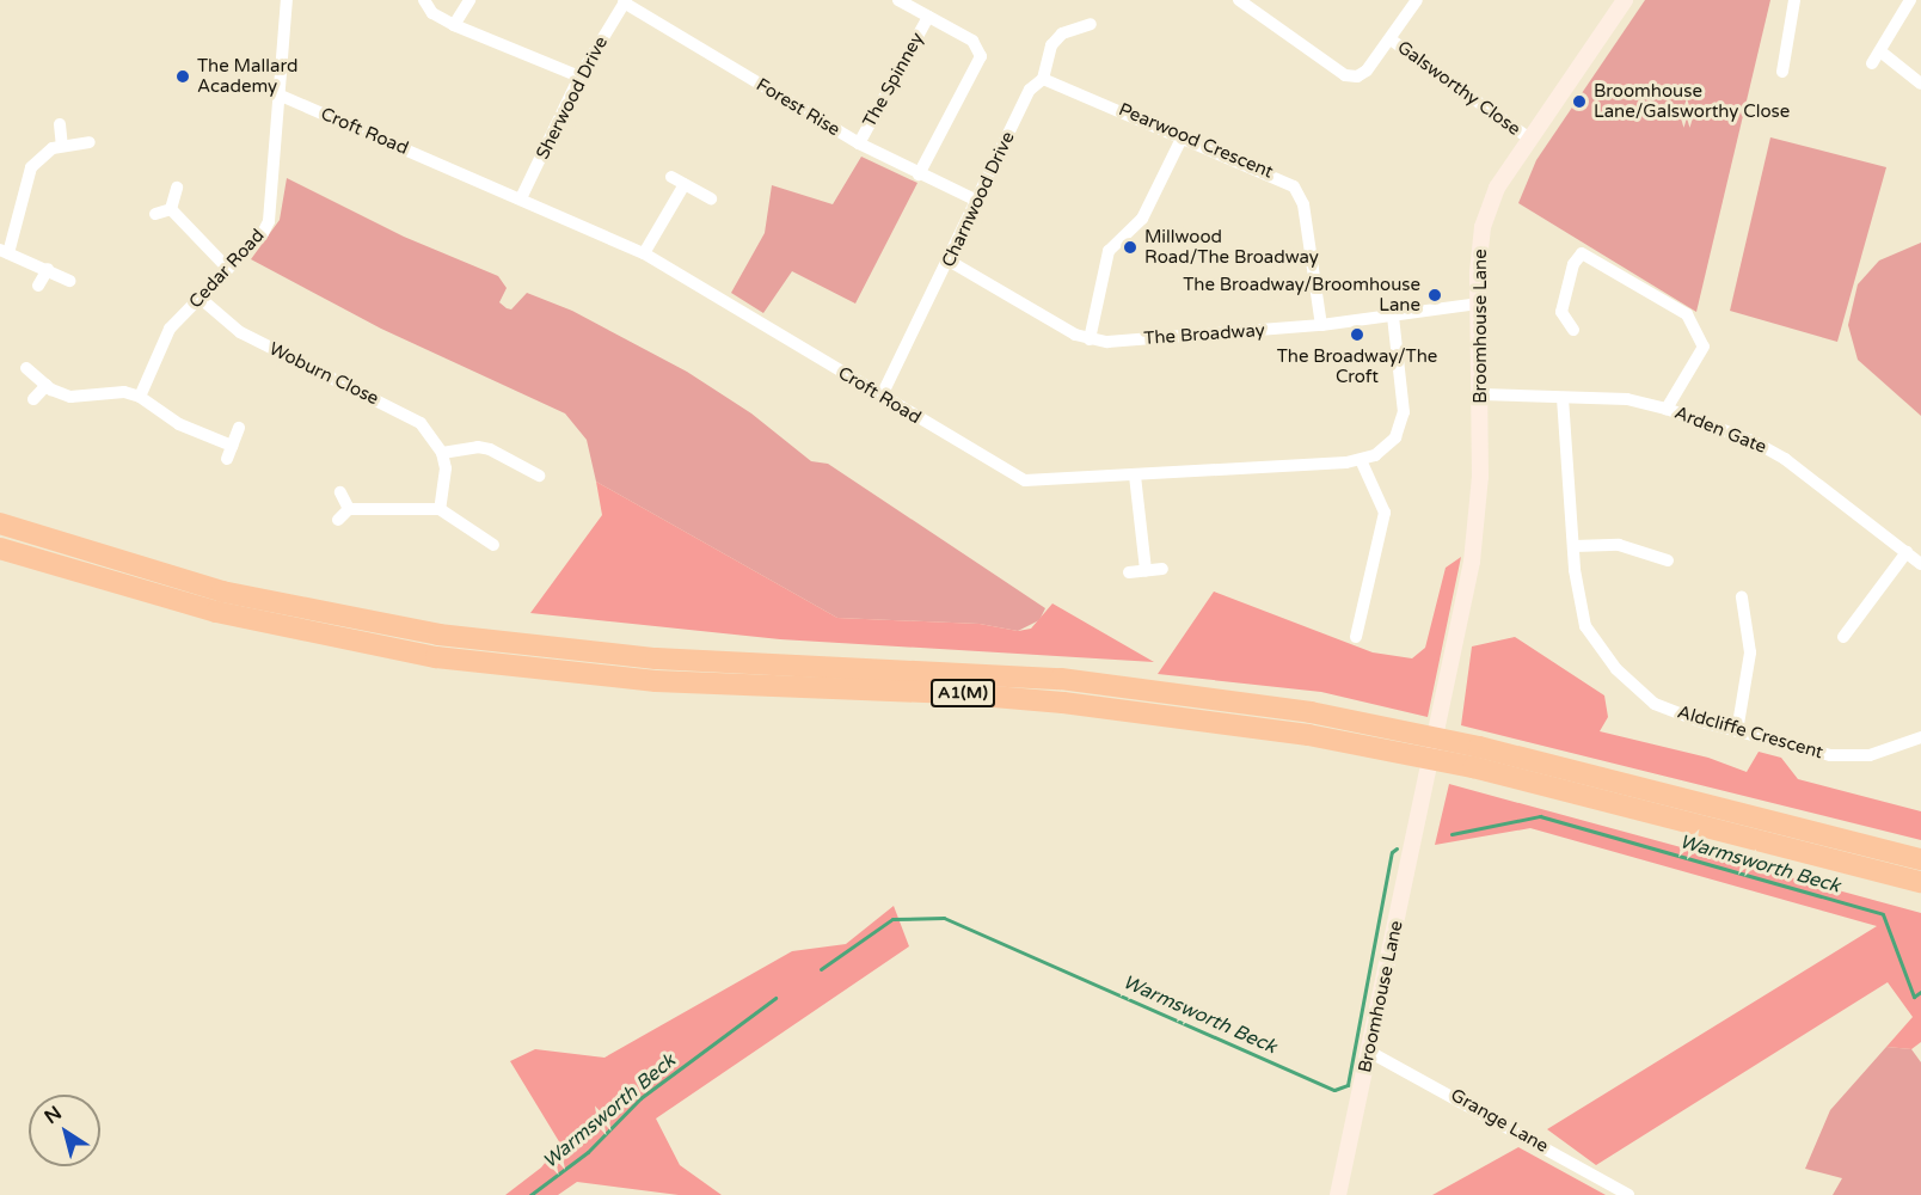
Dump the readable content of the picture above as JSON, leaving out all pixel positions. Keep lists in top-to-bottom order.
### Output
{
  "streets": {
    "highway": ["A1(M)"],
    "street": [
      "The Spinney",
      "Galsworthy Close",
      "Sherwood Drive",
      "Forest Rise",
      "Croft Road",
      "Pearwood Crescent",
      "Charnwood Drive",
      "Cedar Road",
      "Broomhouse Lane",
      "The Broadway",
      "Woburn Close",
      "Arden Gate",
      "Aldcliffe Crescent",
      "Grange Lane"
    ]
  },
  "crossings": [
    ["The Spinney", "Forest Rise"],
    ["Galsworthy Close", "Broomhouse Lane"],
    ["Sherwood Drive", "Forest Rise"],
    ["Sherwood Drive", "Croft Road"],
    ["Forest Rise", "Charnwood Drive"],
    ["Croft Road", "Charnwood Drive"],
    ["Croft Road", "Cedar Road"],
    ["Croft Road", "The Broadway"],
    ["Pearwood Crescent", "Charnwood Drive"],
    ["Pearwood Crescent", "The Broadway"],
    ["Cedar Road", "Woburn Close"],
    ["Broomhouse Lane", "The Broadway"],
    ["Broomhouse Lane", "Arden Gate"],
    ["Broomhouse Lane", "Grange Lane"],
    ["Arden Gate", "Aldcliffe Crescent"]
  ],
  "water": ["Warmsworth Beck"],
  "places": [
    "The Mallard Academy",
    "Broomhouse Lane/Galsworthy Close",
    "Millwood Road/The Broadway",
    "The Broadway/Broomhouse Lane",
    "The Broadway/The Croft"
  ],
  "north": "top left"
}
